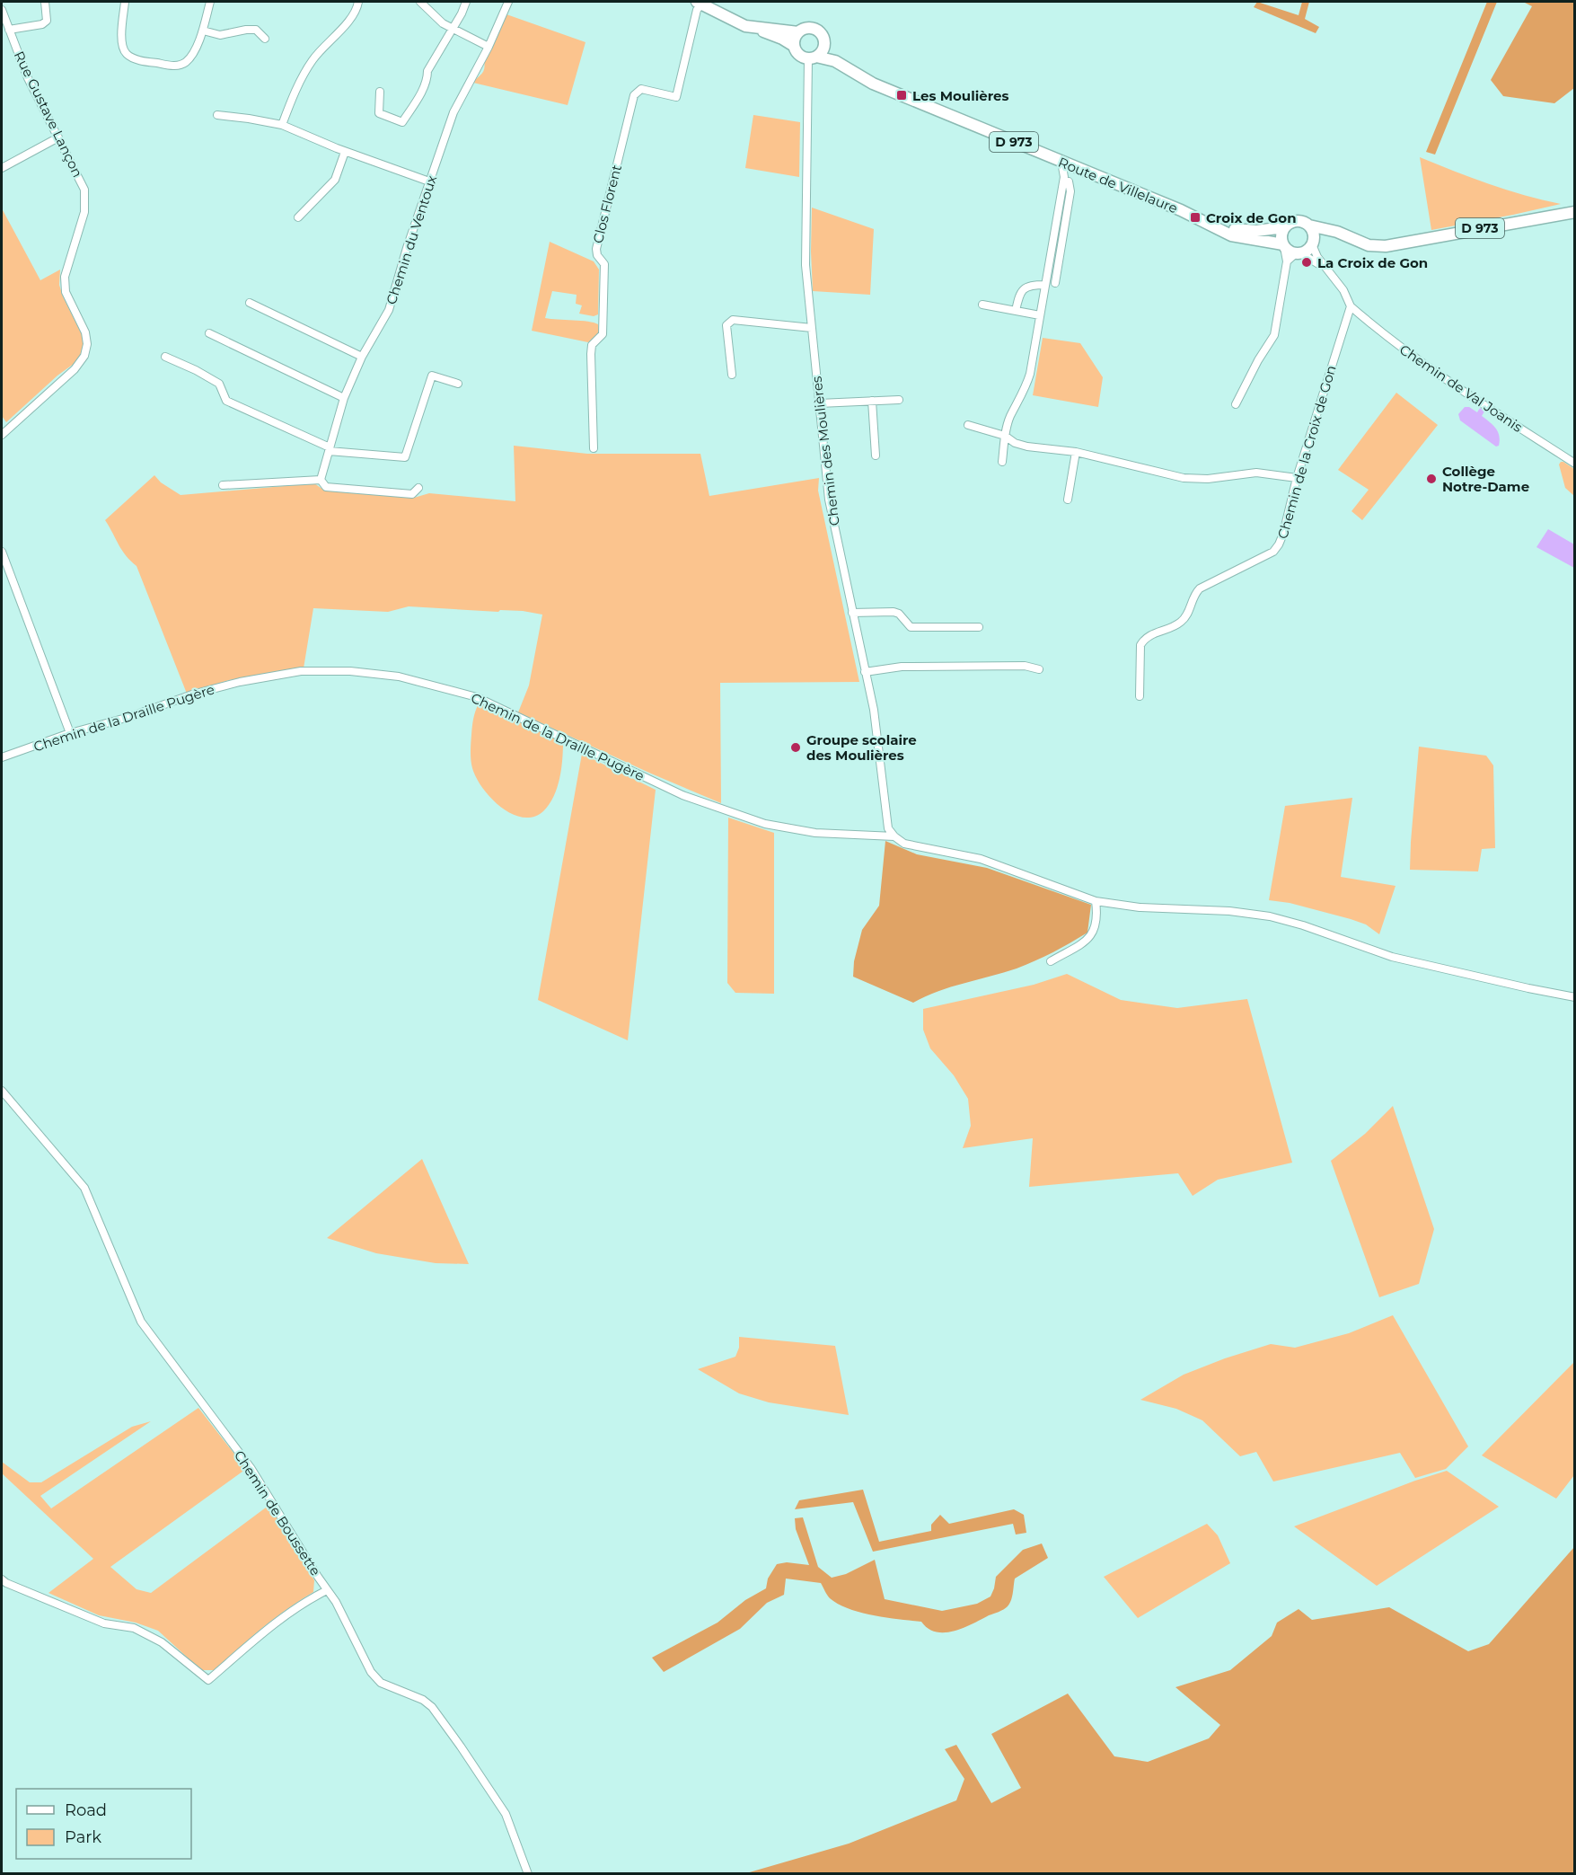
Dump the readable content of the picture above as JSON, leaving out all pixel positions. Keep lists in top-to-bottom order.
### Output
{
  "streets": {
    "main road": ["D 973", "Route de Villelaure"],
    "street": [
      "Rue Gustave Lançon",
      "Clos Florent",
      "Chemin du Ventoux",
      "Chemin de Val Joanis",
      "Chemin des Moulières",
      "Chemin de la Croix de Gon",
      "Chemin de la Draille Pugère",
      "Chemin de Boussette"
    ]
  },
  "crossings": [
    ["D 973", "Route de Villelaure"],
    ["Route de Villelaure", "Chemin des Moulières"],
    ["Chemin de Val Joanis", "Chemin de la Croix de Gon"],
    ["Chemin des Moulières", "Chemin de la Draille Pugère"]
  ],
  "places": {
    "transit": ["Les Moulières", "Croix de Gon"],
    "other": ["La Croix de Gon", "Collège Notre-Dame", "Groupe scolaire des Moulières"]
  },
  "legend": ["Road", "Park"]
}
